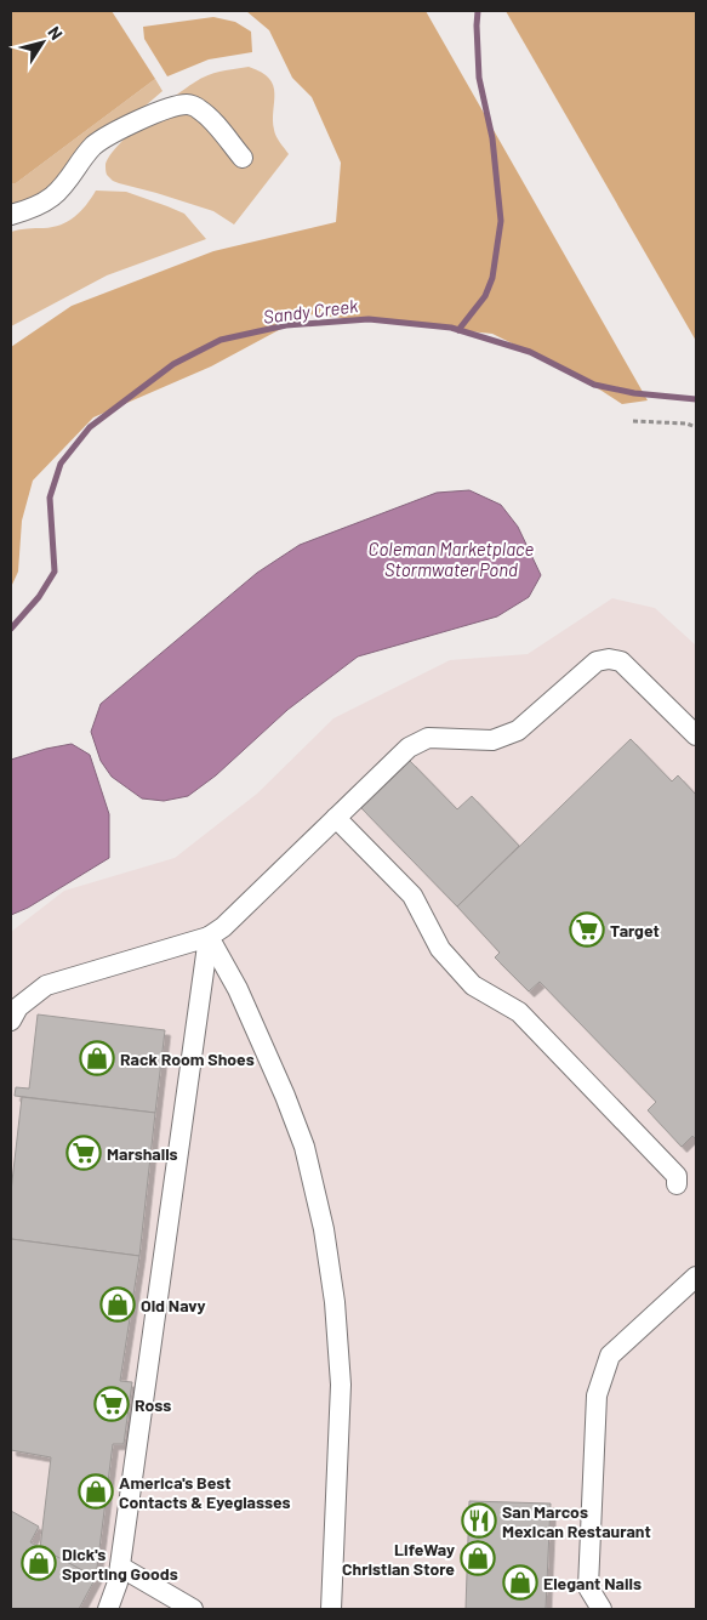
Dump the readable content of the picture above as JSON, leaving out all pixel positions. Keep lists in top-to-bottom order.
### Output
{
  "water": ["Sandy Creek", "Coleman Marketplace Stormwater Pond"],
  "places": {
    "supermarket": ["Target", "Marshalls", "Ross"],
    "shop": [
      "Rack Room Shoes",
      "Old Navy",
      "America's Best Contacts & Eyeglasses",
      "LifeWay Christian Store",
      "Dick's Sporting Goods",
      "Elegant Nails"
    ],
    "restaurant": ["San Marcos Mexican Restaurant"]
  },
  "north": "top right"
}
